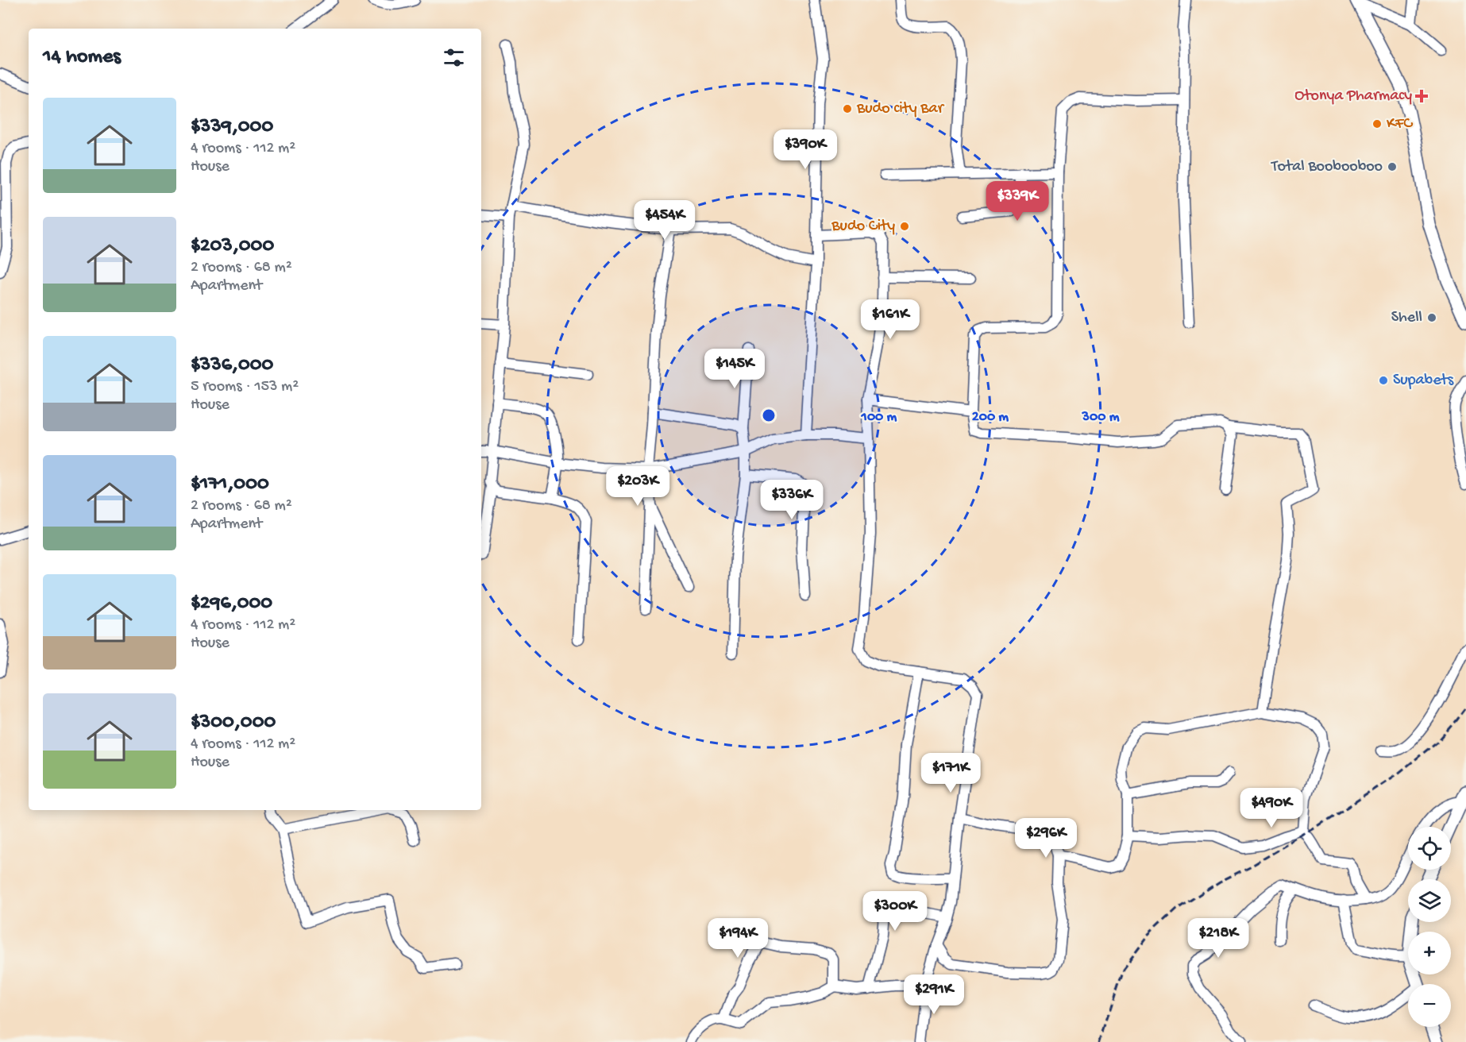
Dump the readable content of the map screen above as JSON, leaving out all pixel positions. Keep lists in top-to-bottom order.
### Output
{
  "places": {
    "health": ["Otonya Pharmacy"],
    "other": [
      "Budo city Bar",
      "KFC",
      "Total Boobooboo",
      "Budo City",
      "Shell",
      "Supabets"
    ]
  },
  "page": {
    "heading": "14 homes",
    "list": [
      {
        "name": "$339,000",
        "note": "4 rooms · 112 m² · House"
      },
      {
        "name": "$203,000",
        "note": "2 rooms · 68 m² · Apartment"
      },
      {
        "name": "$336,000",
        "note": "5 rooms · 153 m² · House"
      },
      {
        "name": "$171,000",
        "note": "2 rooms · 68 m² · Apartment"
      },
      {
        "name": "$296,000",
        "note": "4 rooms · 112 m² · House"
      },
      {
        "name": "$300,000",
        "note": "4 rooms · 112 m² · House"
      }
    ],
    "price": [
      "$390K",
      "$339K",
      "$454K",
      "$161K",
      "$145K",
      "$203K",
      "$336K",
      "$171K",
      "$490K",
      "$296K",
      "$300K",
      "$194K",
      "$218K",
      "$291K"
    ],
    "map_buttons": ["+", "−"]
  },
  "rings": ["100 m", "200 m", "300 m"]
}
